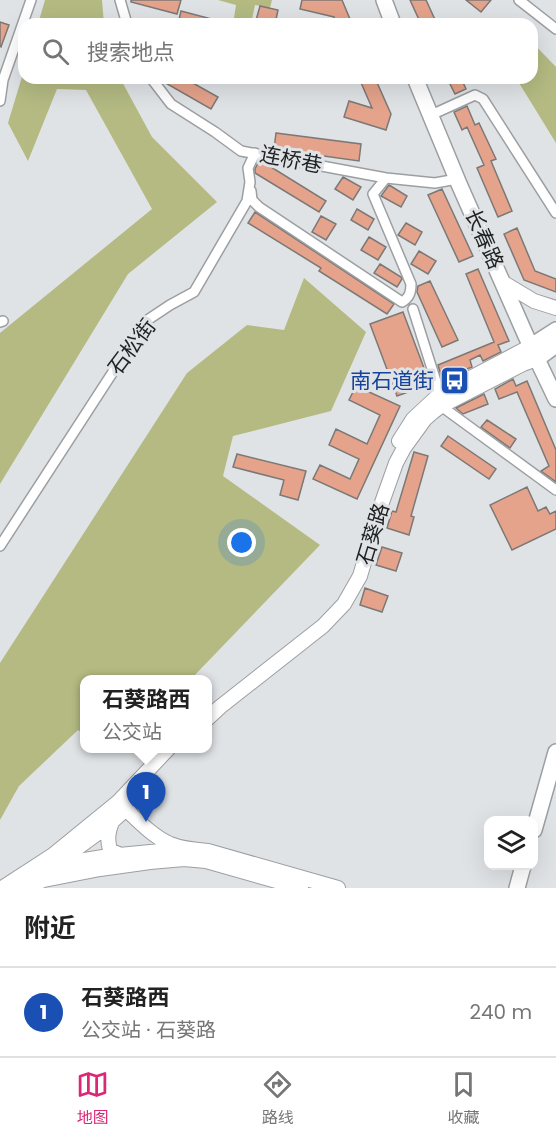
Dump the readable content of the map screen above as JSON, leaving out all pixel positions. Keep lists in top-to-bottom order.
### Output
{
  "streets": {
    "main road": ["长春路", "石葵路"],
    "street": ["连桥巷", "石松街"]
  },
  "crossings": [
    ["连桥巷", "长春路"],
    ["连桥巷", "石松街"],
    ["长春路", "石葵路"]
  ],
  "places": {
    "bus stop": ["南石道街"]
  },
  "page": {
    "search": "搜索地点",
    "popup": ["石葵路西", "公交站"],
    "pins": "1",
    "heading": "附近",
    "list": [
      {
        "mark": "1",
        "name": "石葵路西",
        "note": "公交站 · 石葵路",
        "value": "240 m"
      }
    ],
    "nav": ["地图", "路线", "收藏"]
  }
}
